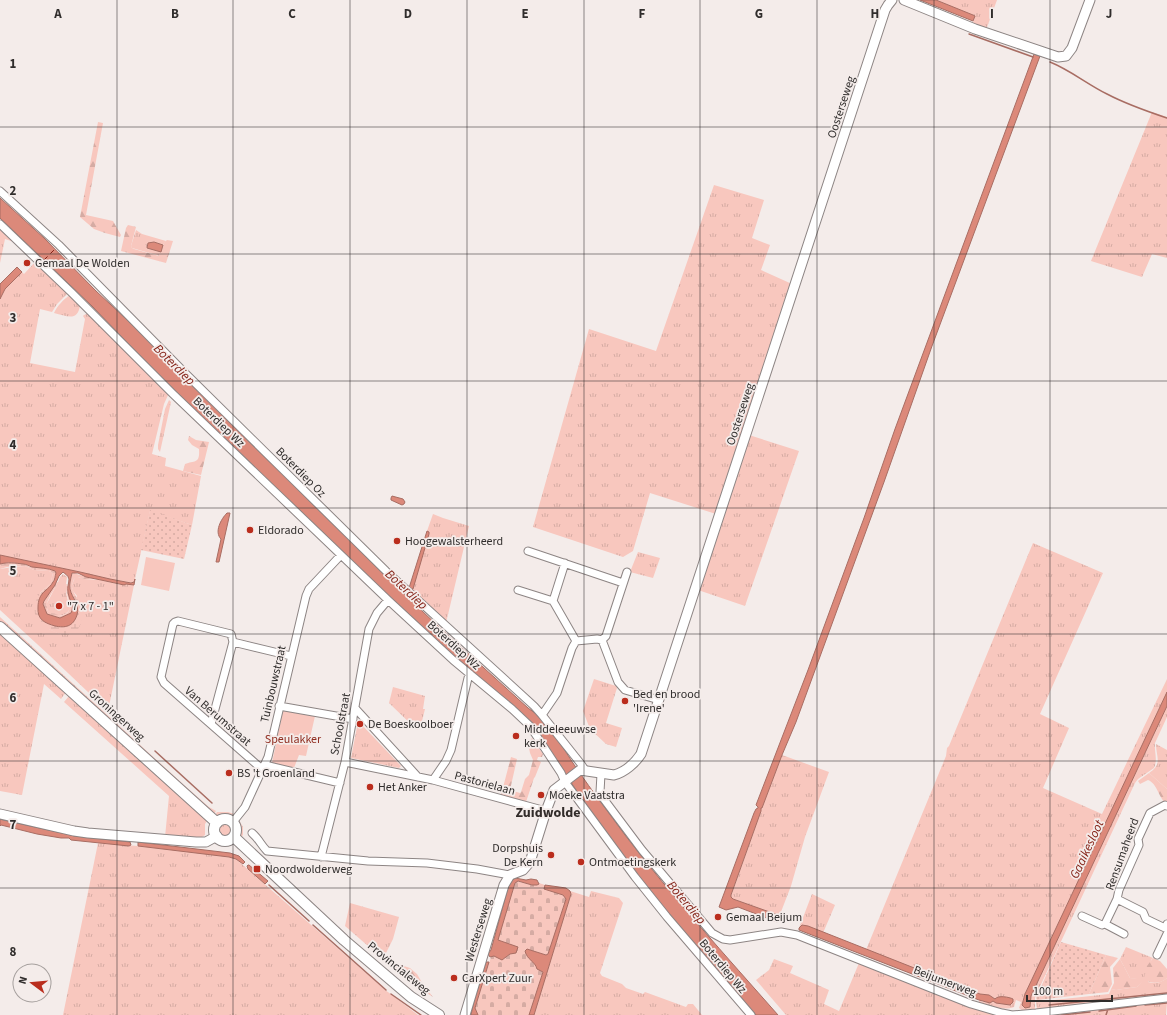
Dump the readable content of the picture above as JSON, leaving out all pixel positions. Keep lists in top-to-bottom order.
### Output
{
  "streets": {
    "main road": ["Groningerweg", "Provincialeweg"],
    "street": [
      "Oosterseweg",
      "Boterdiep Wz",
      "Boterdiep Oz",
      "Tuinbouwstraat",
      "Van Berumstraat",
      "Schoolstraat",
      "Pastorielaan",
      "Rensumaheerd",
      "Westerseweg",
      "Beijumerweg"
    ]
  },
  "crossings": [
    ["Oosterseweg", "Boterdiep Oz"],
    ["Oosterseweg", "Beijumerweg"],
    ["Boterdiep Wz", "Tuinbouwstraat"],
    ["Boterdiep Wz", "Schoolstraat"],
    ["Tuinbouwstraat", "Groningerweg"],
    ["Tuinbouwstraat", "Van Berumstraat"],
    ["Tuinbouwstraat", "Provincialeweg"],
    ["Groningerweg", "Provincialeweg"],
    ["Schoolstraat", "Pastorielaan"]
  ],
  "districts": ["Zuidwolde"],
  "water": ["Boterdiep", "Gaaikesloot"],
  "parks": ["Speulakker"],
  "places": {
    "other": [
      "Gemaal De Wolden",
      "Eldorado",
      "Hoogewalsterheerd",
      "\"7 x 7 - 1\"",
      "Bed en brood 'Irene'",
      "De Boeskoolboer",
      "Middeleeuwse kerk",
      "BS 't Groenland",
      "Het Anker",
      "Moeke Vaatstra",
      "Dorpshuis De Kern",
      "Ontmoetingskerk",
      "Gemaal Beijum",
      "CarXpert Zuur"
    ],
    "transit": ["Noordwolderweg"]
  },
  "scale_bar": "100 m",
  "north": "left",
  "grid": {
    "columns": [
      "A",
      "B",
      "C",
      "D",
      "E",
      "F",
      "G",
      "H",
      "I",
      "J"
    ],
    "rows": [
      "1",
      "2",
      "3",
      "4",
      "5",
      "6",
      "7",
      "8"
    ]
  }
}
